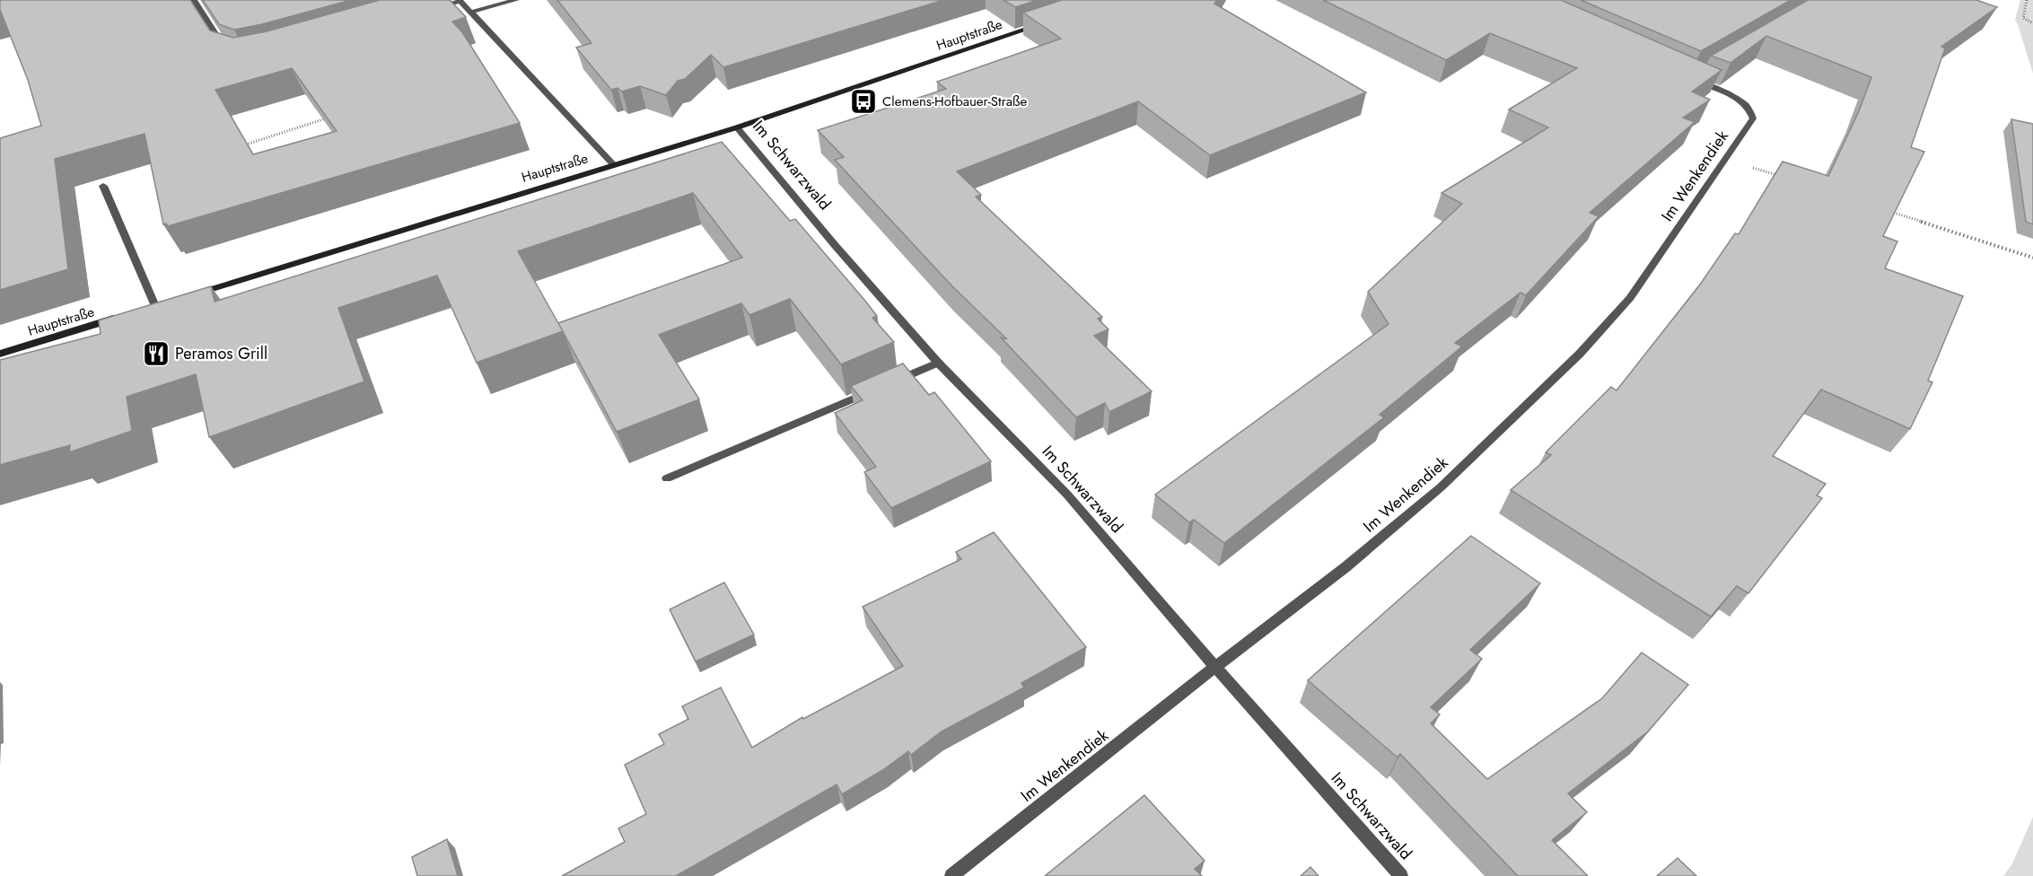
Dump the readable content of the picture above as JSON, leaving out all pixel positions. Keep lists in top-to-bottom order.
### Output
{
  "streets": {
    "street": ["Hauptstraße", "Im Schwarzwald", "Im Wenkendiek"]
  },
  "crossings": [
    ["Hauptstraße", "Im Schwarzwald"],
    ["Im Schwarzwald", "Im Wenkendiek"]
  ],
  "places": {
    "bus stop": ["Clemens-Hofbauer-Straße"],
    "restaurant": ["Peramos Grill"]
  }
}
